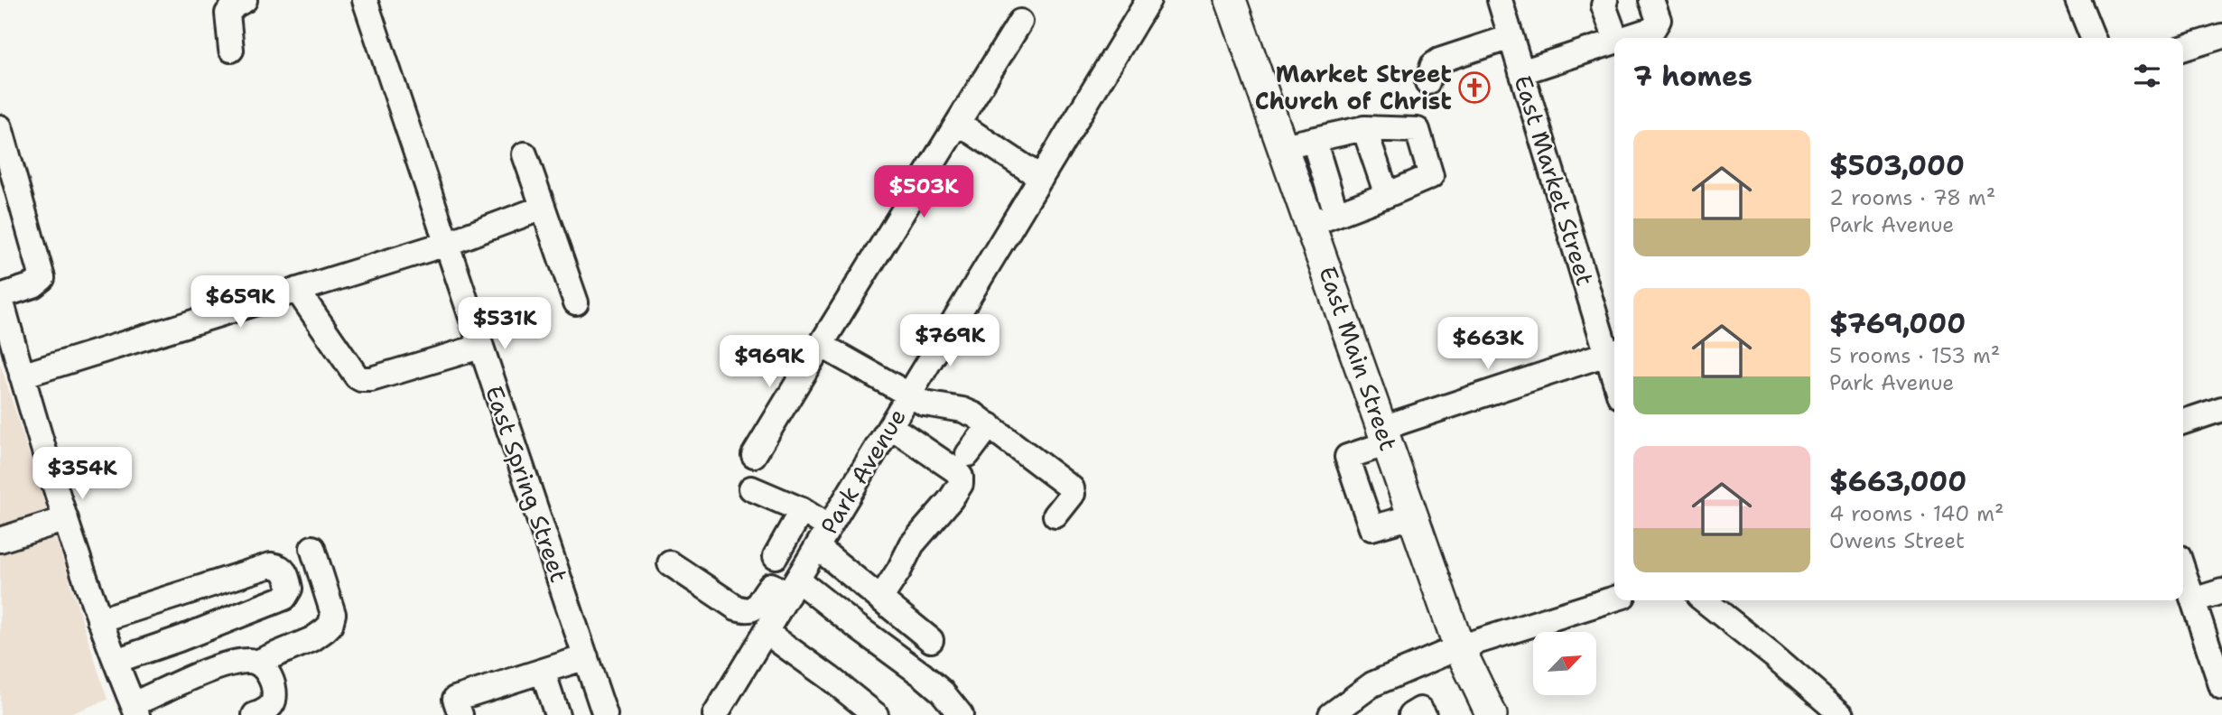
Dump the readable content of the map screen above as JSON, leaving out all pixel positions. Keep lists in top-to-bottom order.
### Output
{
  "streets": {
    "main road": ["East Main Street"],
    "street": ["East Market Street", "Park Avenue", "East Spring Street"]
  },
  "places": {
    "church": ["Market Street Church of Christ"]
  },
  "north": "top right",
  "page": {
    "heading": "7 homes",
    "list": [
      {
        "name": "$503,000",
        "note": "2 rooms · 78 m² · Park Avenue"
      },
      {
        "name": "$769,000",
        "note": "5 rooms · 153 m² · Park Avenue"
      },
      {
        "name": "$663,000",
        "note": "4 rooms · 140 m² · Owens Street"
      }
    ],
    "price": [
      "$503K",
      "$659K",
      "$531K",
      "$769K",
      "$663K",
      "$969K",
      "$354K"
    ]
  }
}
